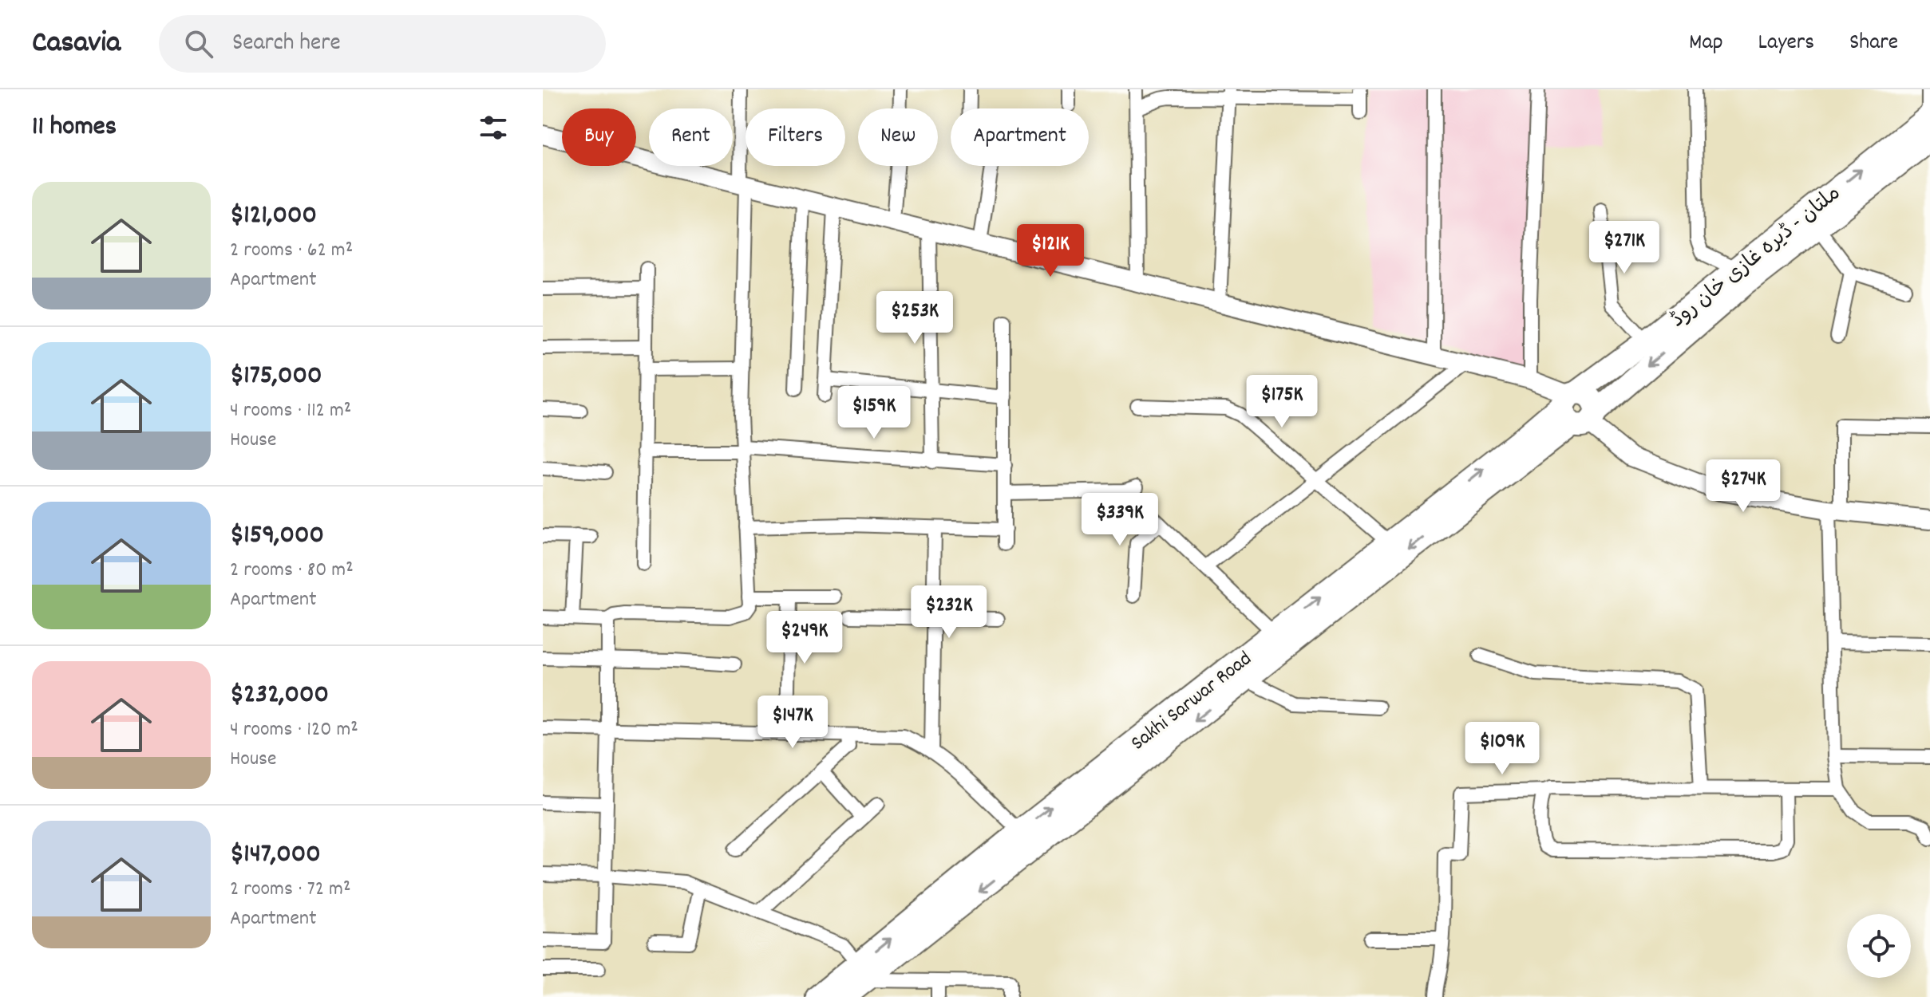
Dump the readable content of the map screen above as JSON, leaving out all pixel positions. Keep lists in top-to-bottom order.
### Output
{
  "streets": {
    "highway": ["ملتان - ڈیرہ غازی خان روڈ", "Sakhi Sarwar Road"]
  },
  "crossings": [
    ["ملتان - ڈیرہ غازی خان روڈ", "Sakhi Sarwar Road"]
  ],
  "page": {
    "header": "Casavia",
    "search": "Search here",
    "nav": ["Map", "Layers", "Share"],
    "heading": "11 homes",
    "chip": [
      "Buy",
      "Rent",
      "Filters",
      "New",
      "Apartment"
    ],
    "list": [
      {
        "name": "$121,000",
        "note": "2 rooms · 62 m² · Apartment"
      },
      {
        "name": "$175,000",
        "note": "4 rooms · 112 m² · House"
      },
      {
        "name": "$159,000",
        "note": "2 rooms · 80 m² · Apartment"
      },
      {
        "name": "$232,000",
        "note": "4 rooms · 120 m² · House"
      },
      {
        "name": "$147,000",
        "note": "2 rooms · 72 m² · Apartment"
      }
    ],
    "price": [
      "$271K",
      "$121K",
      "$253K",
      "$175K",
      "$159K",
      "$274K",
      "$339K",
      "$232K",
      "$249K",
      "$147K",
      "$109K"
    ]
  }
}
